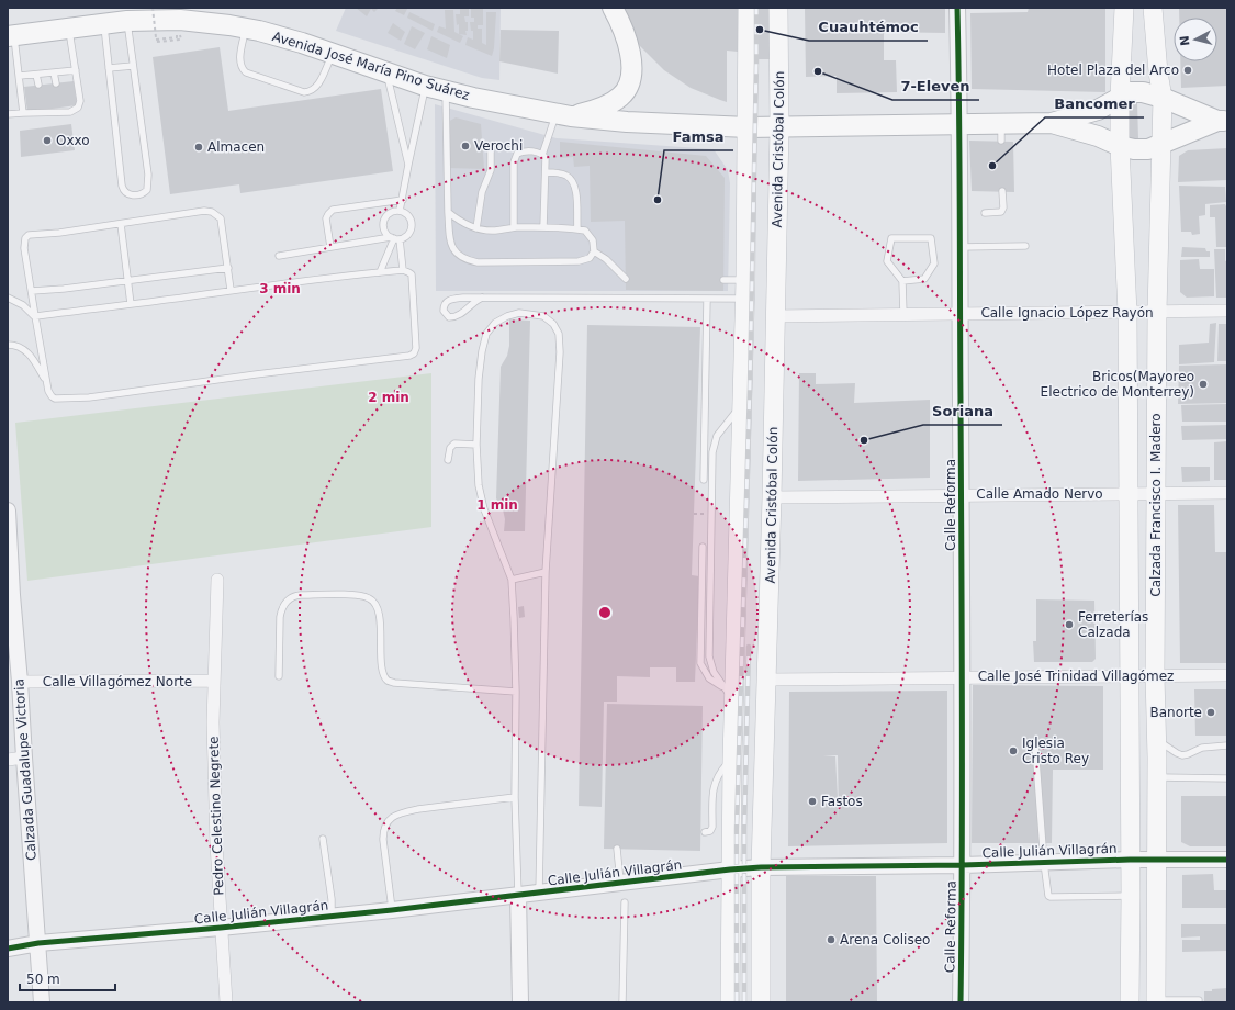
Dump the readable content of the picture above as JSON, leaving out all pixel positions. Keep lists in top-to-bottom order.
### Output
{
  "streets": {
    "highway": ["Avenida José María Pino Suárez"],
    "main road": ["Avenida Cristóbal Colón", "Calzada Francisco I. Madero"],
    "street": [
      "Calle Ignacio López Rayón",
      "Calle Amado Nervo",
      "Calle Reforma",
      "Calle José Trinidad Villagómez",
      "Calle Villagómez Norte",
      "Calzada Guadalupe Victoria",
      "Pedro Celestino Negrete",
      "Calle Julián Villagrán"
    ]
  },
  "crossings": [
    ["Avenida José María Pino Suárez", "Avenida Cristóbal Colón"],
    ["Avenida José María Pino Suárez", "Calle Reforma"],
    ["Avenida José María Pino Suárez", "Calzada Francisco I. Madero"],
    ["Avenida Cristóbal Colón", "Calle Ignacio López Rayón"],
    ["Avenida Cristóbal Colón", "Calle Amado Nervo"],
    ["Avenida Cristóbal Colón", "Calle José Trinidad Villagómez"],
    ["Avenida Cristóbal Colón", "Calle Julián Villagrán"],
    ["Calle Ignacio López Rayón", "Calle Reforma"],
    ["Calle Ignacio López Rayón", "Calzada Francisco I. Madero"],
    ["Calle Amado Nervo", "Calle Reforma"],
    ["Calle Amado Nervo", "Calzada Francisco I. Madero"],
    ["Calle Reforma", "Calle José Trinidad Villagómez"],
    ["Calle Reforma", "Calle Julián Villagrán"],
    ["Calzada Francisco I. Madero", "Calle José Trinidad Villagómez"],
    ["Calzada Francisco I. Madero", "Calle Julián Villagrán"],
    ["Calle Villagómez Norte", "Calzada Guadalupe Victoria"],
    ["Calle Villagómez Norte", "Pedro Celestino Negrete"],
    ["Calzada Guadalupe Victoria", "Calle Julián Villagrán"],
    ["Pedro Celestino Negrete", "Calle Julián Villagrán"]
  ],
  "places": [
    "Cuauhtémoc",
    "Hotel Plaza del Arco",
    "7-Eleven",
    "Oxxo",
    "Verochi",
    "Almacen",
    "Bancomer",
    "Famsa",
    "Bricos(Mayoreo Electrico de Monterrey)",
    "Soriana",
    "Ferreterías Calzada",
    "Banorte",
    "Iglesia Cristo Rey",
    "Fastos",
    "Arena Coliseo"
  ],
  "scale_bar": "50 m",
  "north": "left",
  "rings": ["3 min", "2 min", "1 min"]
}
